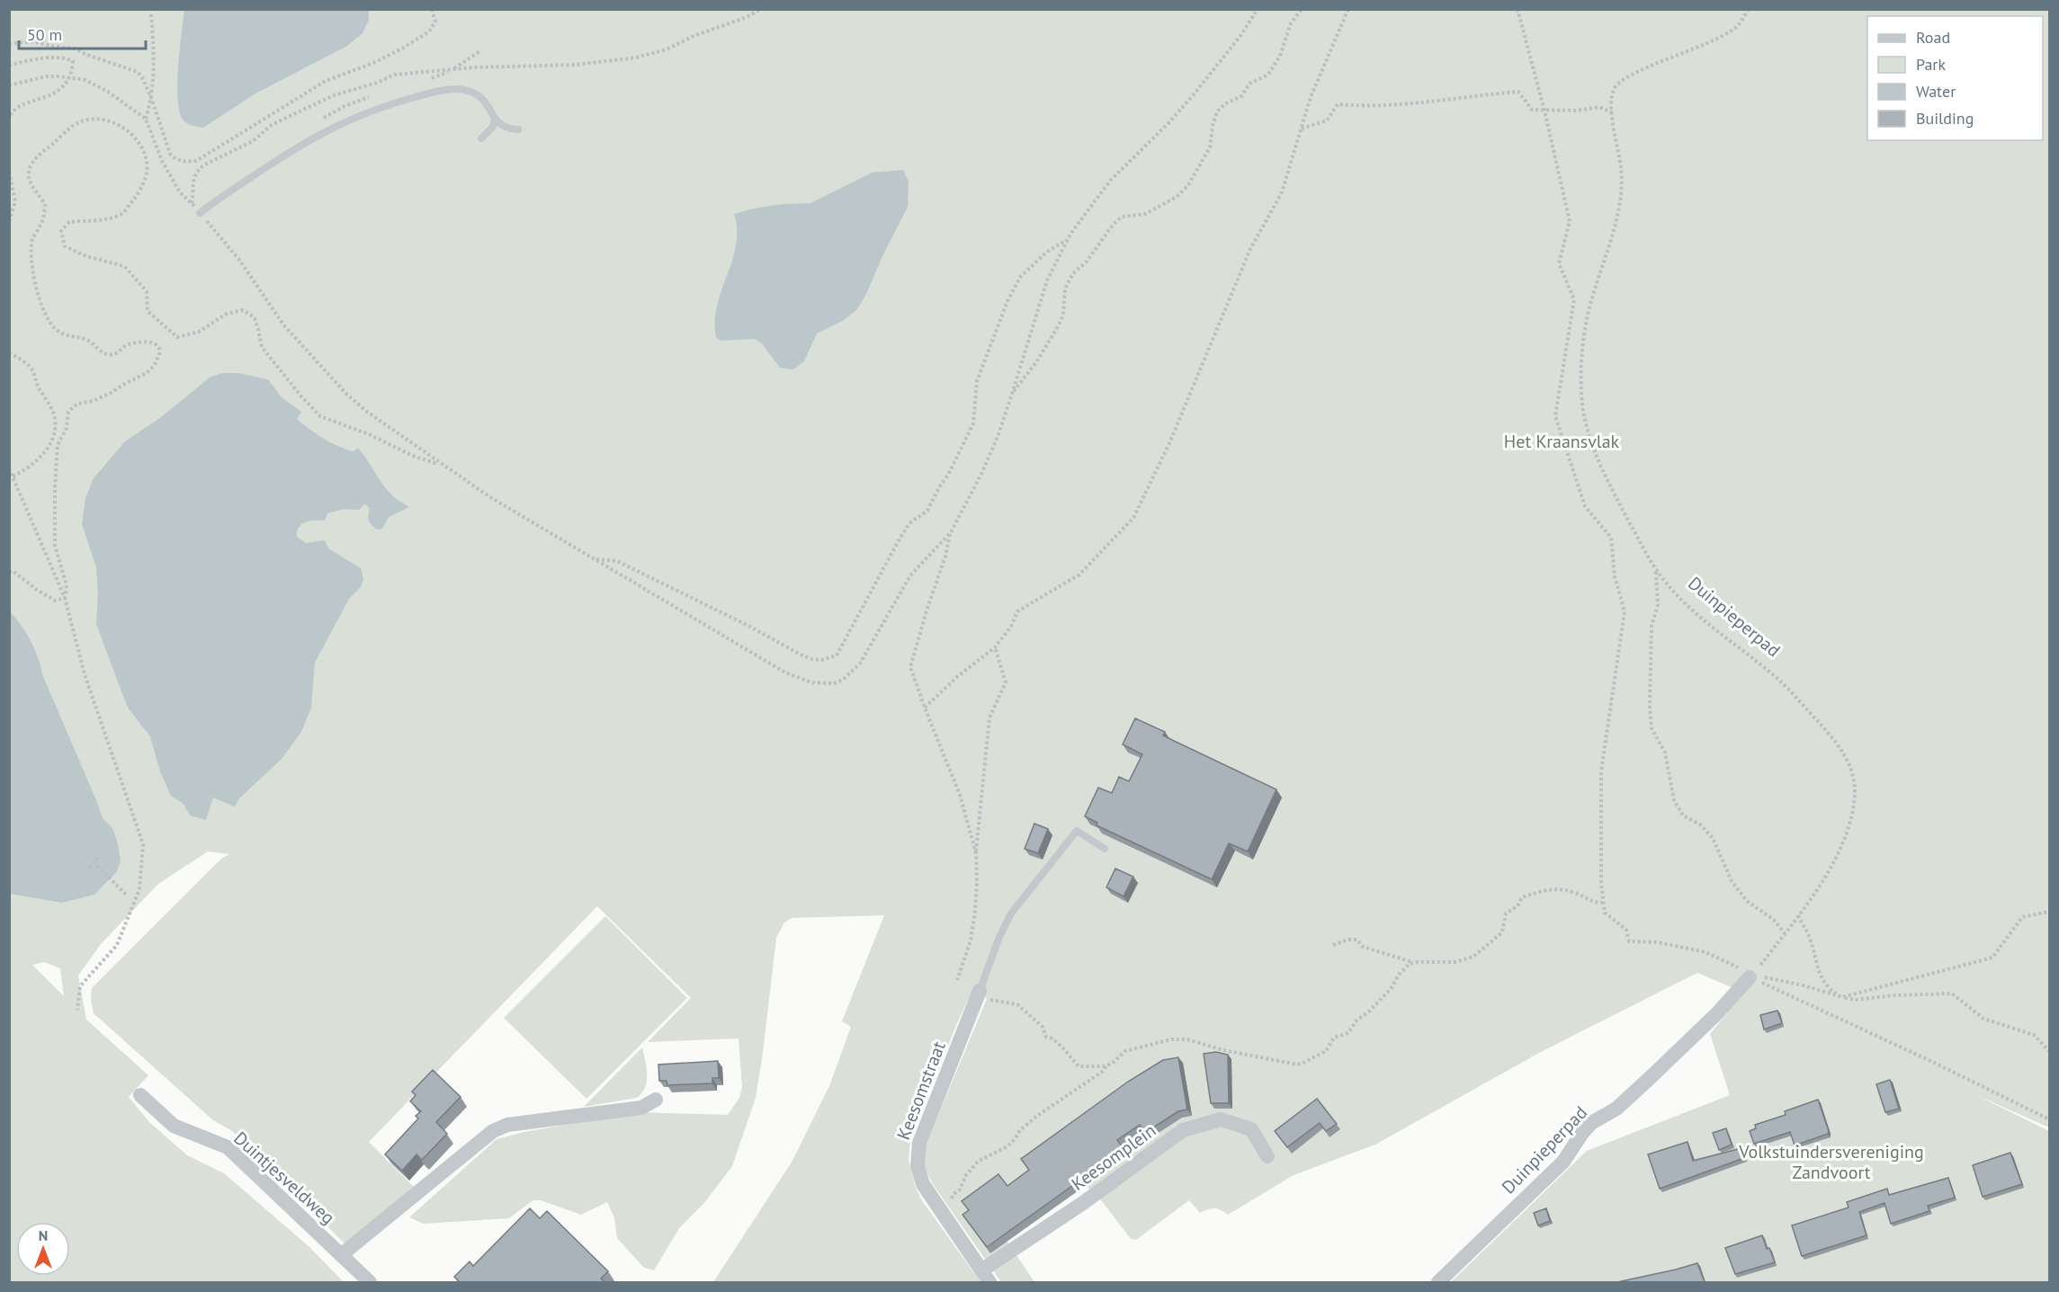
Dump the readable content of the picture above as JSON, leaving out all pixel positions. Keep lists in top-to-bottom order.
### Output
{
  "streets": {
    "street": [
      "Duinpieperpad",
      "Keesomstraat",
      "Keesomplein",
      "Duintjesveldweg"
    ]
  },
  "crossings": [
    ["Keesomstraat", "Keesomplein"]
  ],
  "parks": ["Het Kraansvlak", "Volkstuindersvereniging Zandvoort"],
  "legend": [
    "Road",
    "Park",
    "Water",
    "Building"
  ],
  "scale_bar": "50 m",
  "north": "top"
}
